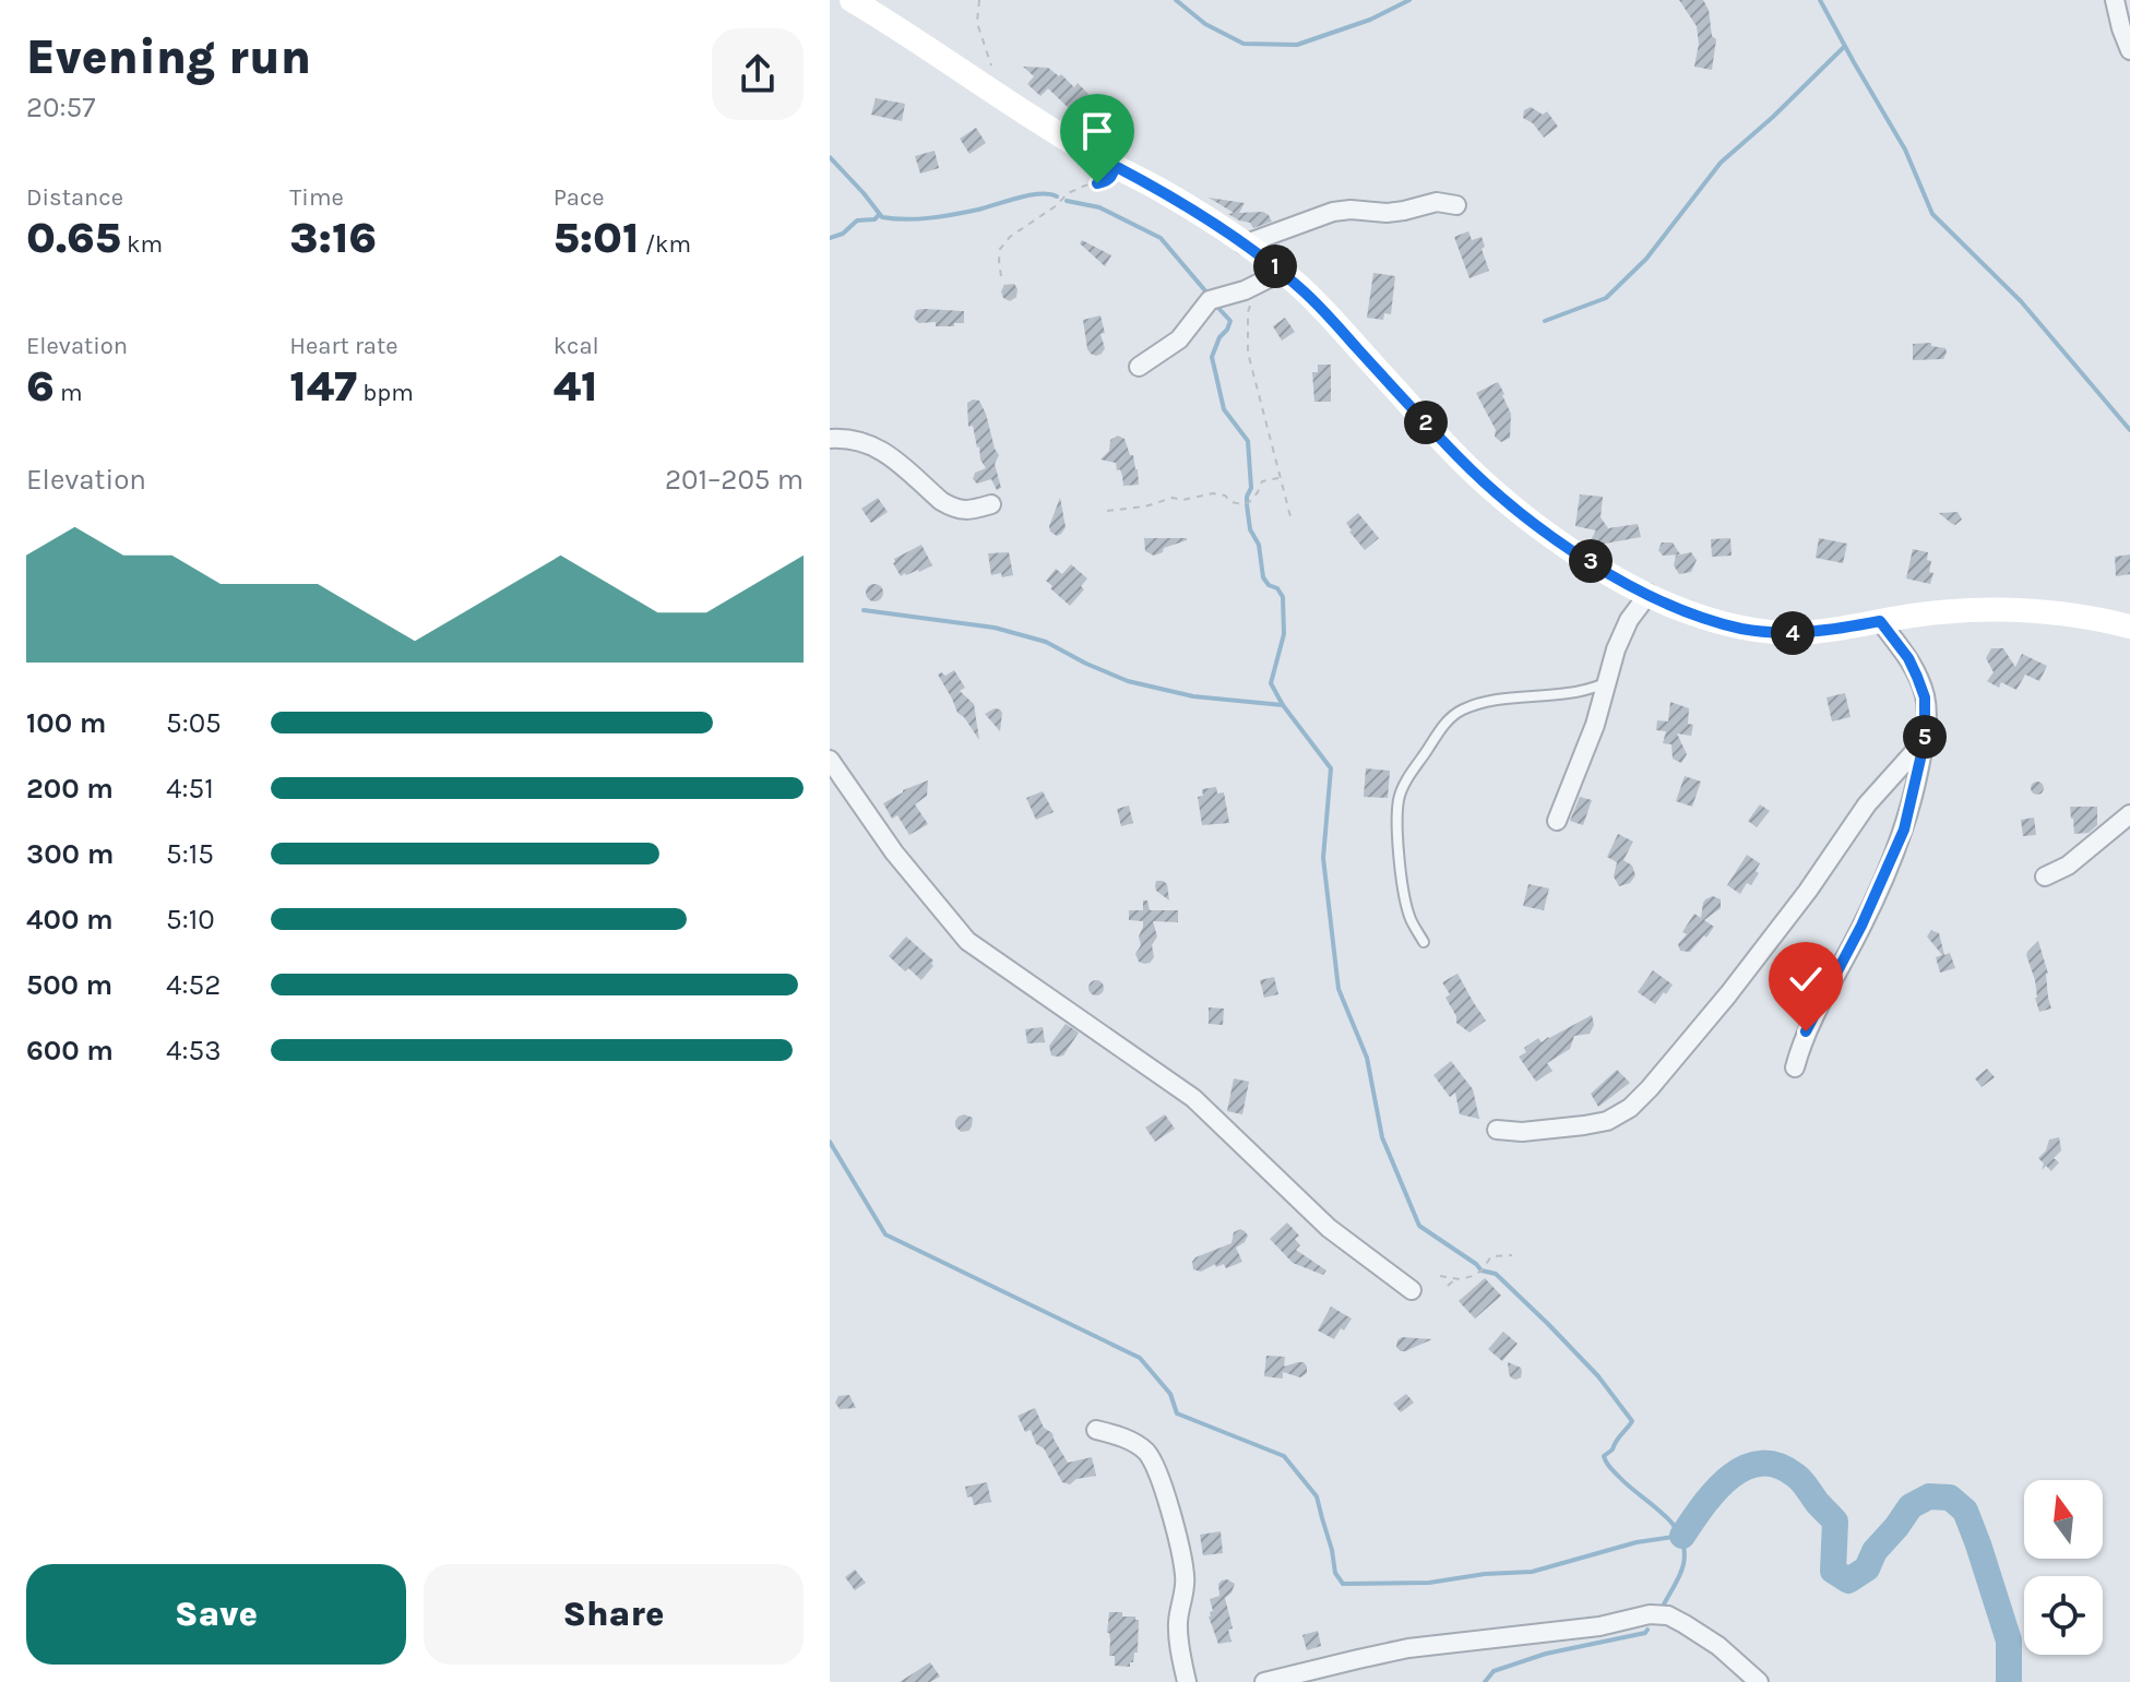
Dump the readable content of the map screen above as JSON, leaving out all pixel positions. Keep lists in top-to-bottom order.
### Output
{
  "north": "top",
  "page": {
    "heading": ["Evening run", "20:57"],
    "stats": [
      ["Distance", "0.65 km"],
      ["Time", "3:16"],
      ["Pace", "5:01 /km"],
      ["Elevation", "6 m"],
      ["Heart rate", "147 bpm"],
      ["kcal", "41"]
    ],
    "pins": [
      "1",
      "2",
      "3",
      "4",
      "5"
    ],
    "chart": ["Elevation", "201–205 m"],
    "list": [
      {
        "name": "100 m",
        "note": "5:05"
      },
      {
        "name": "200 m",
        "note": "4:51"
      },
      {
        "name": "300 m",
        "note": "5:15"
      },
      {
        "name": "400 m",
        "note": "5:10"
      },
      {
        "name": "500 m",
        "note": "4:52"
      },
      {
        "name": "600 m",
        "note": "4:53"
      }
    ],
    "buttons": ["Save", "Share"]
  }
}
